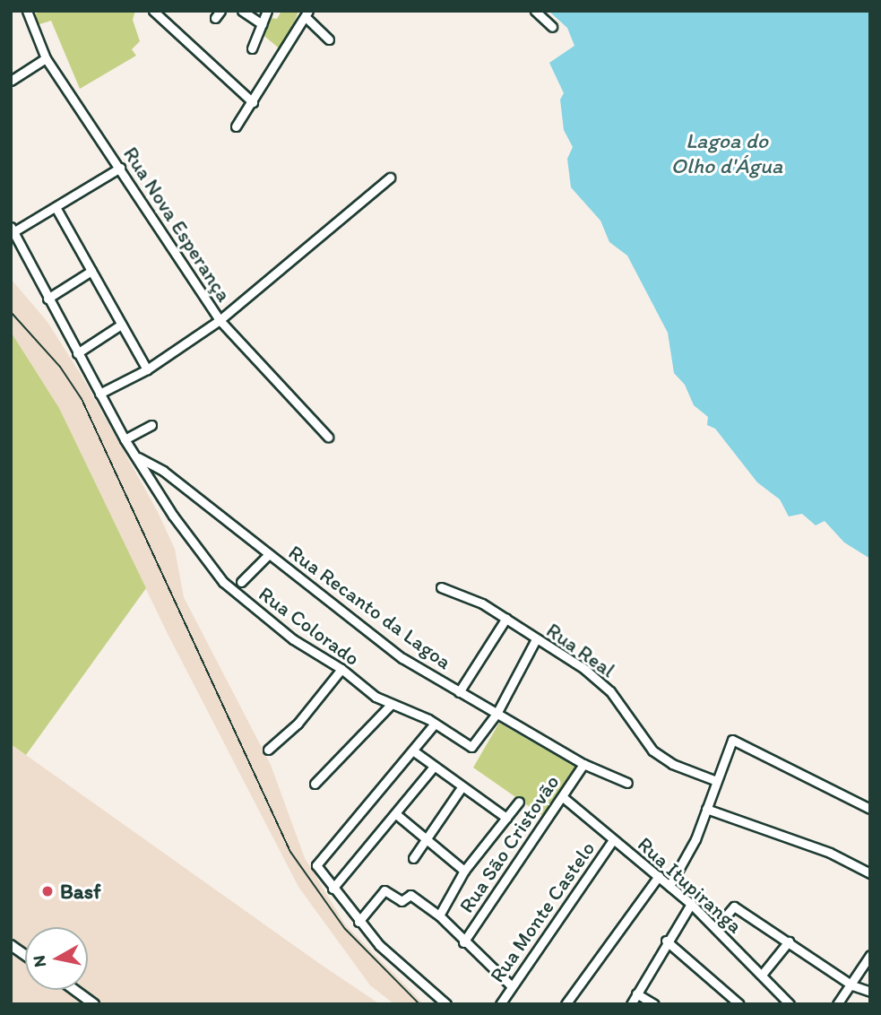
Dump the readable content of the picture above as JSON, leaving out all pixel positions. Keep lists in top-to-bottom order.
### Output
{
  "streets": {
    "street": [
      "Rua Nova Esperança",
      "Rua Recanto da Lagoa",
      "Rua Colorado",
      "Rua Real",
      "Rua São Cristovão",
      "Rua Itupiranga",
      "Rua Monte Castelo"
    ]
  },
  "crossings": [
    ["Rua Recanto da Lagoa", "Rua Colorado"],
    ["Rua Recanto da Lagoa", "Rua São Cristovão"],
    ["Rua São Cristovão", "Rua Itupiranga"],
    ["Rua São Cristovão", "Rua Monte Castelo"],
    ["Rua Itupiranga", "Rua Monte Castelo"]
  ],
  "water": ["Lagoa do Olho d'Água"],
  "places": ["Basf"],
  "north": "left"
}
